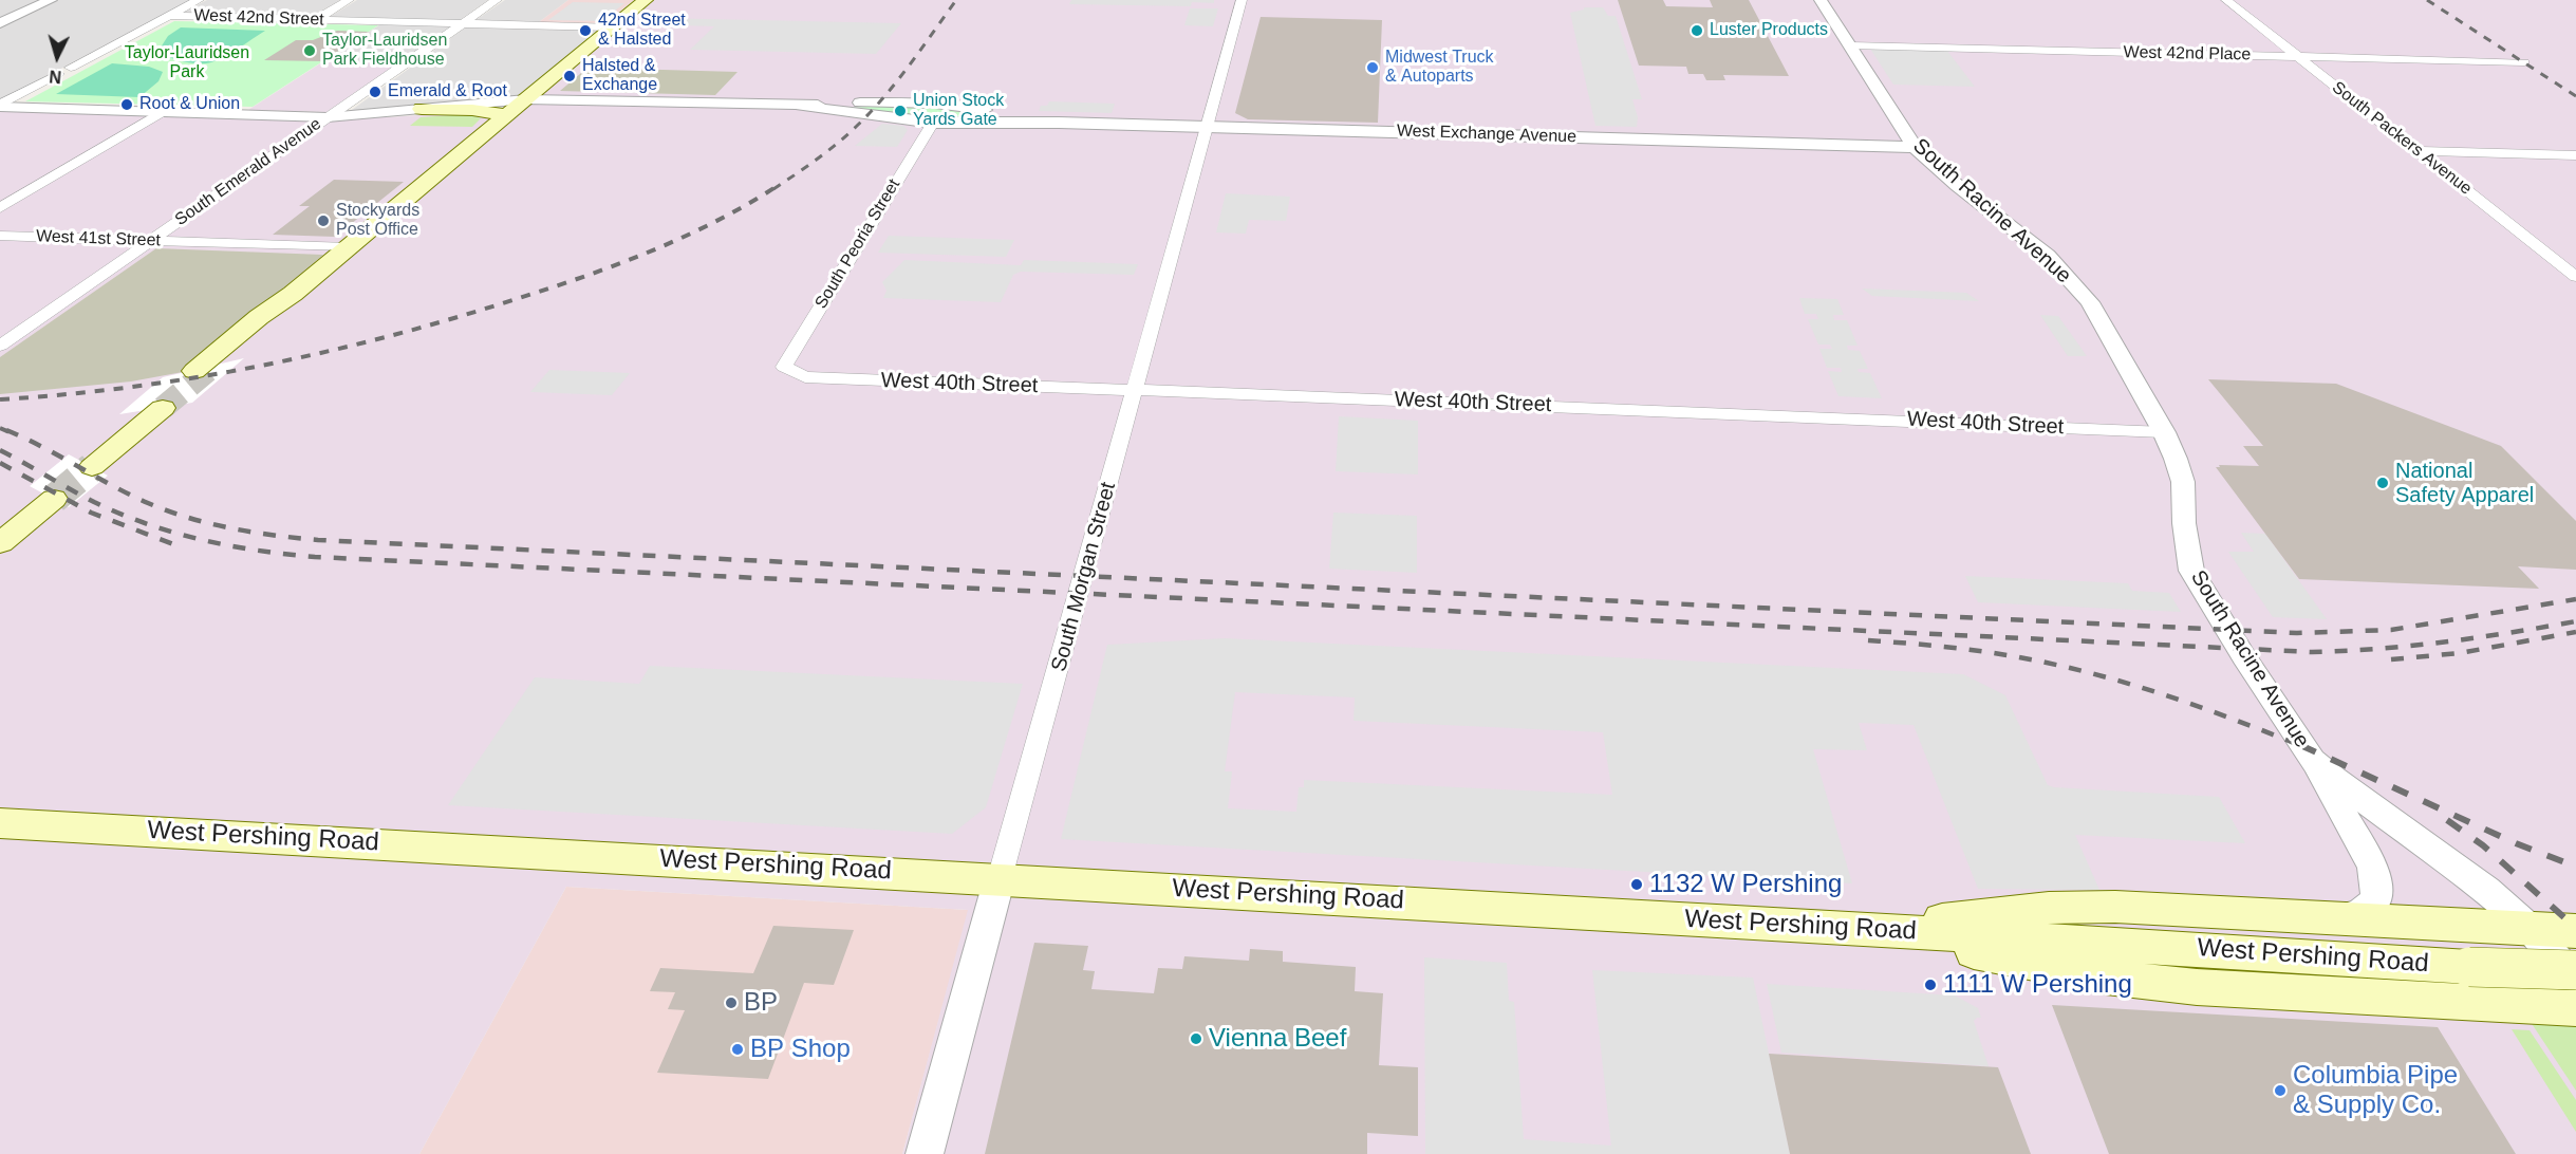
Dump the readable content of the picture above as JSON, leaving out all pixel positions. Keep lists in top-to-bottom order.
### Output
{
  "streets": {
    "main road": ["West Pershing Road"],
    "street": [
      "West 42nd Street",
      "West 42nd Place",
      "West Exchange Avenue",
      "South Packers Avenue",
      "South Emerald Avenue",
      "South Racine Avenue",
      "West 41st Street",
      "South Peoria Street",
      "West 40th Street",
      "South Morgan Street"
    ]
  },
  "crossings": [
    ["West 42nd Street", "South Emerald Avenue"],
    ["West 42nd Place", "South Packers Avenue"],
    ["West 42nd Place", "South Racine Avenue"],
    ["West Exchange Avenue", "South Emerald Avenue"],
    ["West Exchange Avenue", "South Racine Avenue"],
    ["West Exchange Avenue", "South Peoria Street"],
    ["West Exchange Avenue", "South Morgan Street"],
    ["South Emerald Avenue", "West 41st Street"],
    ["South Racine Avenue", "West 40th Street"],
    ["South Peoria Street", "West 40th Street"],
    ["West 40th Street", "South Morgan Street"],
    ["South Morgan Street", "West Pershing Road"]
  ],
  "parks": ["Taylor-Lauridsen Park"],
  "places": [
    "42nd Street & Halsted",
    "Luster Products",
    "Taylor-Lauridsen Park Fieldhouse",
    "Midwest Truck & Autoparts",
    "Halsted & Exchange",
    "Emerald & Root",
    "Root & Union",
    "Union Stock Yards Gate",
    "Stockyards Post Office",
    "National Safety Apparel",
    "1132 W Pershing",
    "1111 W Pershing",
    "BP",
    "Vienna Beef",
    "BP Shop",
    "Columbia Pipe & Supply Co."
  ],
  "north": "bottom"
}
